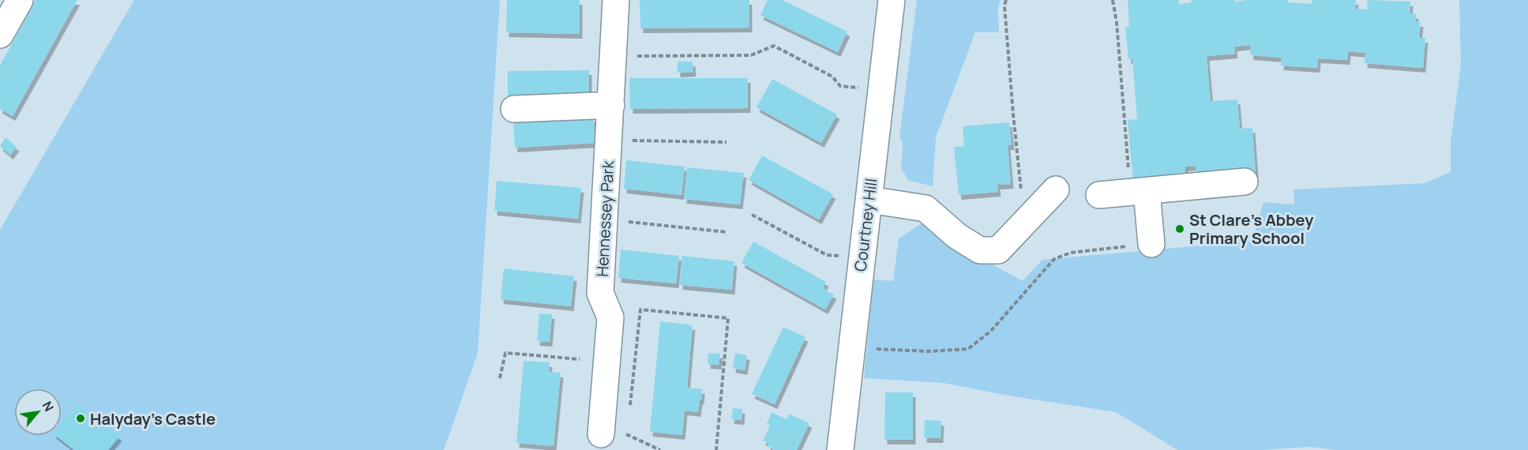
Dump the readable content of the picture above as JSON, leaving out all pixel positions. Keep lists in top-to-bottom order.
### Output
{
  "streets": {
    "street": ["Hennessey Park", "Courtney Hill"]
  },
  "places": ["St Clare's Abbey Primary School", "Halyday's Castle"],
  "north": "top right"
}
